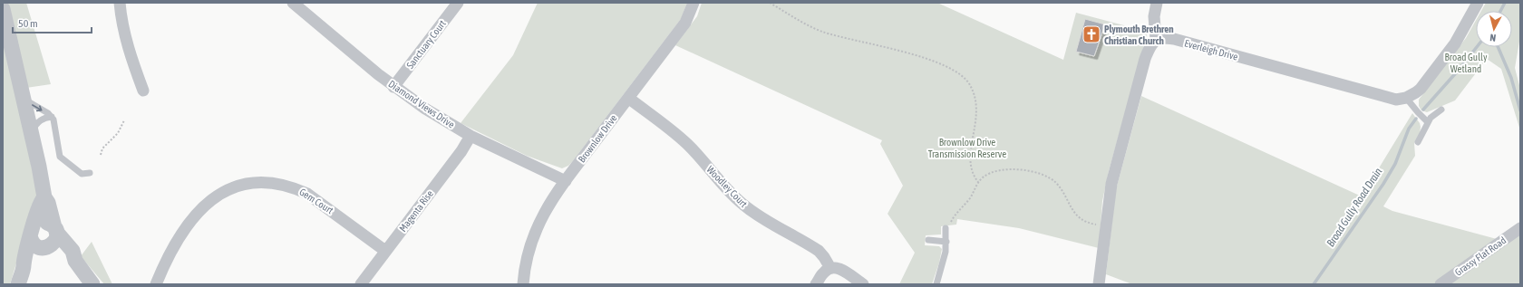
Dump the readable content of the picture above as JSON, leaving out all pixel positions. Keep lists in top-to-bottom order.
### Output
{
  "streets": {
    "street": [
      "Sanctuary Court",
      "Everleigh Drive",
      "Diamond Views Drive",
      "Brownlow Drive",
      "Woodley Court",
      "Gem Court",
      "Magenta Rise",
      "Grassy Flat Road"
    ]
  },
  "crossings": [
    ["Sanctuary Court", "Diamond Views Drive"],
    ["Diamond Views Drive", "Brownlow Drive"],
    ["Diamond Views Drive", "Magenta Rise"],
    ["Brownlow Drive", "Woodley Court"],
    ["Gem Court", "Magenta Rise"]
  ],
  "water": ["Broad Gully Road Drain"],
  "parks": ["Broad Gully Wetland", "Brownlow Drive Transmission Reserve"],
  "places": {
    "church": ["Plymouth Brethren Christian Church"]
  },
  "scale_bar": "50 m",
  "north": "bottom"
}
